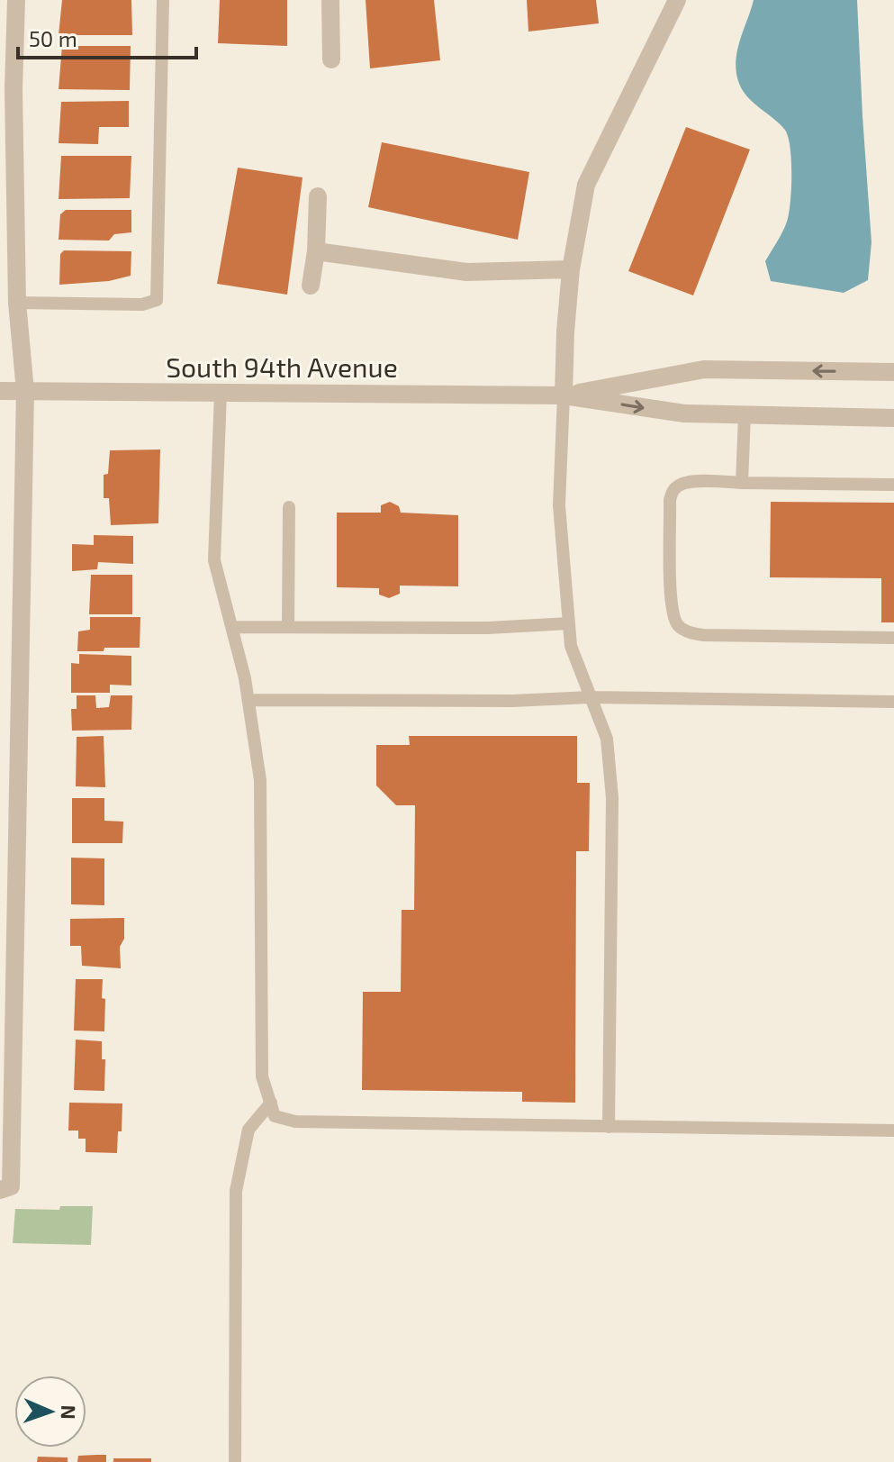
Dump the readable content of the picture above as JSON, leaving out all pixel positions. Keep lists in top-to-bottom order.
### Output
{
  "streets": {
    "street": ["South 94th Avenue"]
  },
  "scale_bar": "50 m",
  "north": "right"
}
